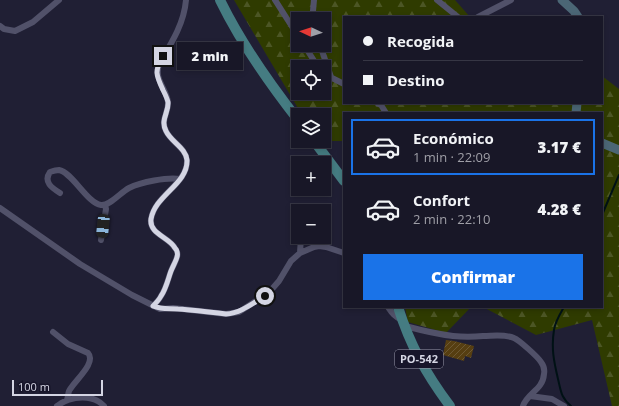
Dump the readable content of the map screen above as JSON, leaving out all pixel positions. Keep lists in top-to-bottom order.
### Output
{
  "streets": {
    "main road": ["PO-542"]
  },
  "scale_bar": "100 m",
  "north": "left",
  "page": {
    "map_buttons": ["+", "−"],
    "banner": ["Recogida", "Destino"],
    "bubble": "2 min",
    "list": [
      {
        "name": "Económico",
        "note": "1 min · 22:09",
        "value": "3.17 €"
      },
      {
        "name": "Confort",
        "note": "2 min · 22:10",
        "value": "4.28 €"
      }
    ],
    "buttons": "Confirmar",
    "scale": "100 m"
  }
}
